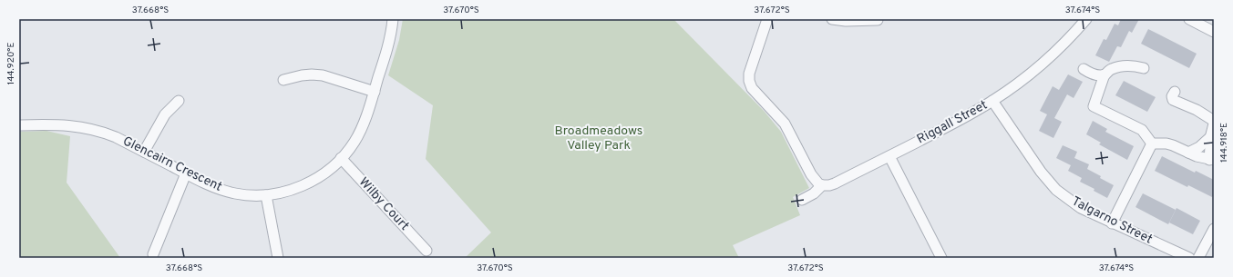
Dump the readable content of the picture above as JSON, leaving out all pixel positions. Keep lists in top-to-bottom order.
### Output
{
  "streets": {
    "street": [
      "Riggall Street",
      "Glencairn Crescent",
      "Wilby Court",
      "Talgarno Street"
    ]
  },
  "crossings": [
    ["Riggall Street", "Talgarno Street"],
    ["Glencairn Crescent", "Wilby Court"]
  ],
  "parks": ["Broadmeadows Valley Park"],
  "coordinates": [
    "37.668°S",
    "37.670°S",
    "37.672°S",
    "37.674°S",
    "144.920°E",
    "144.918°E"
  ]
}
